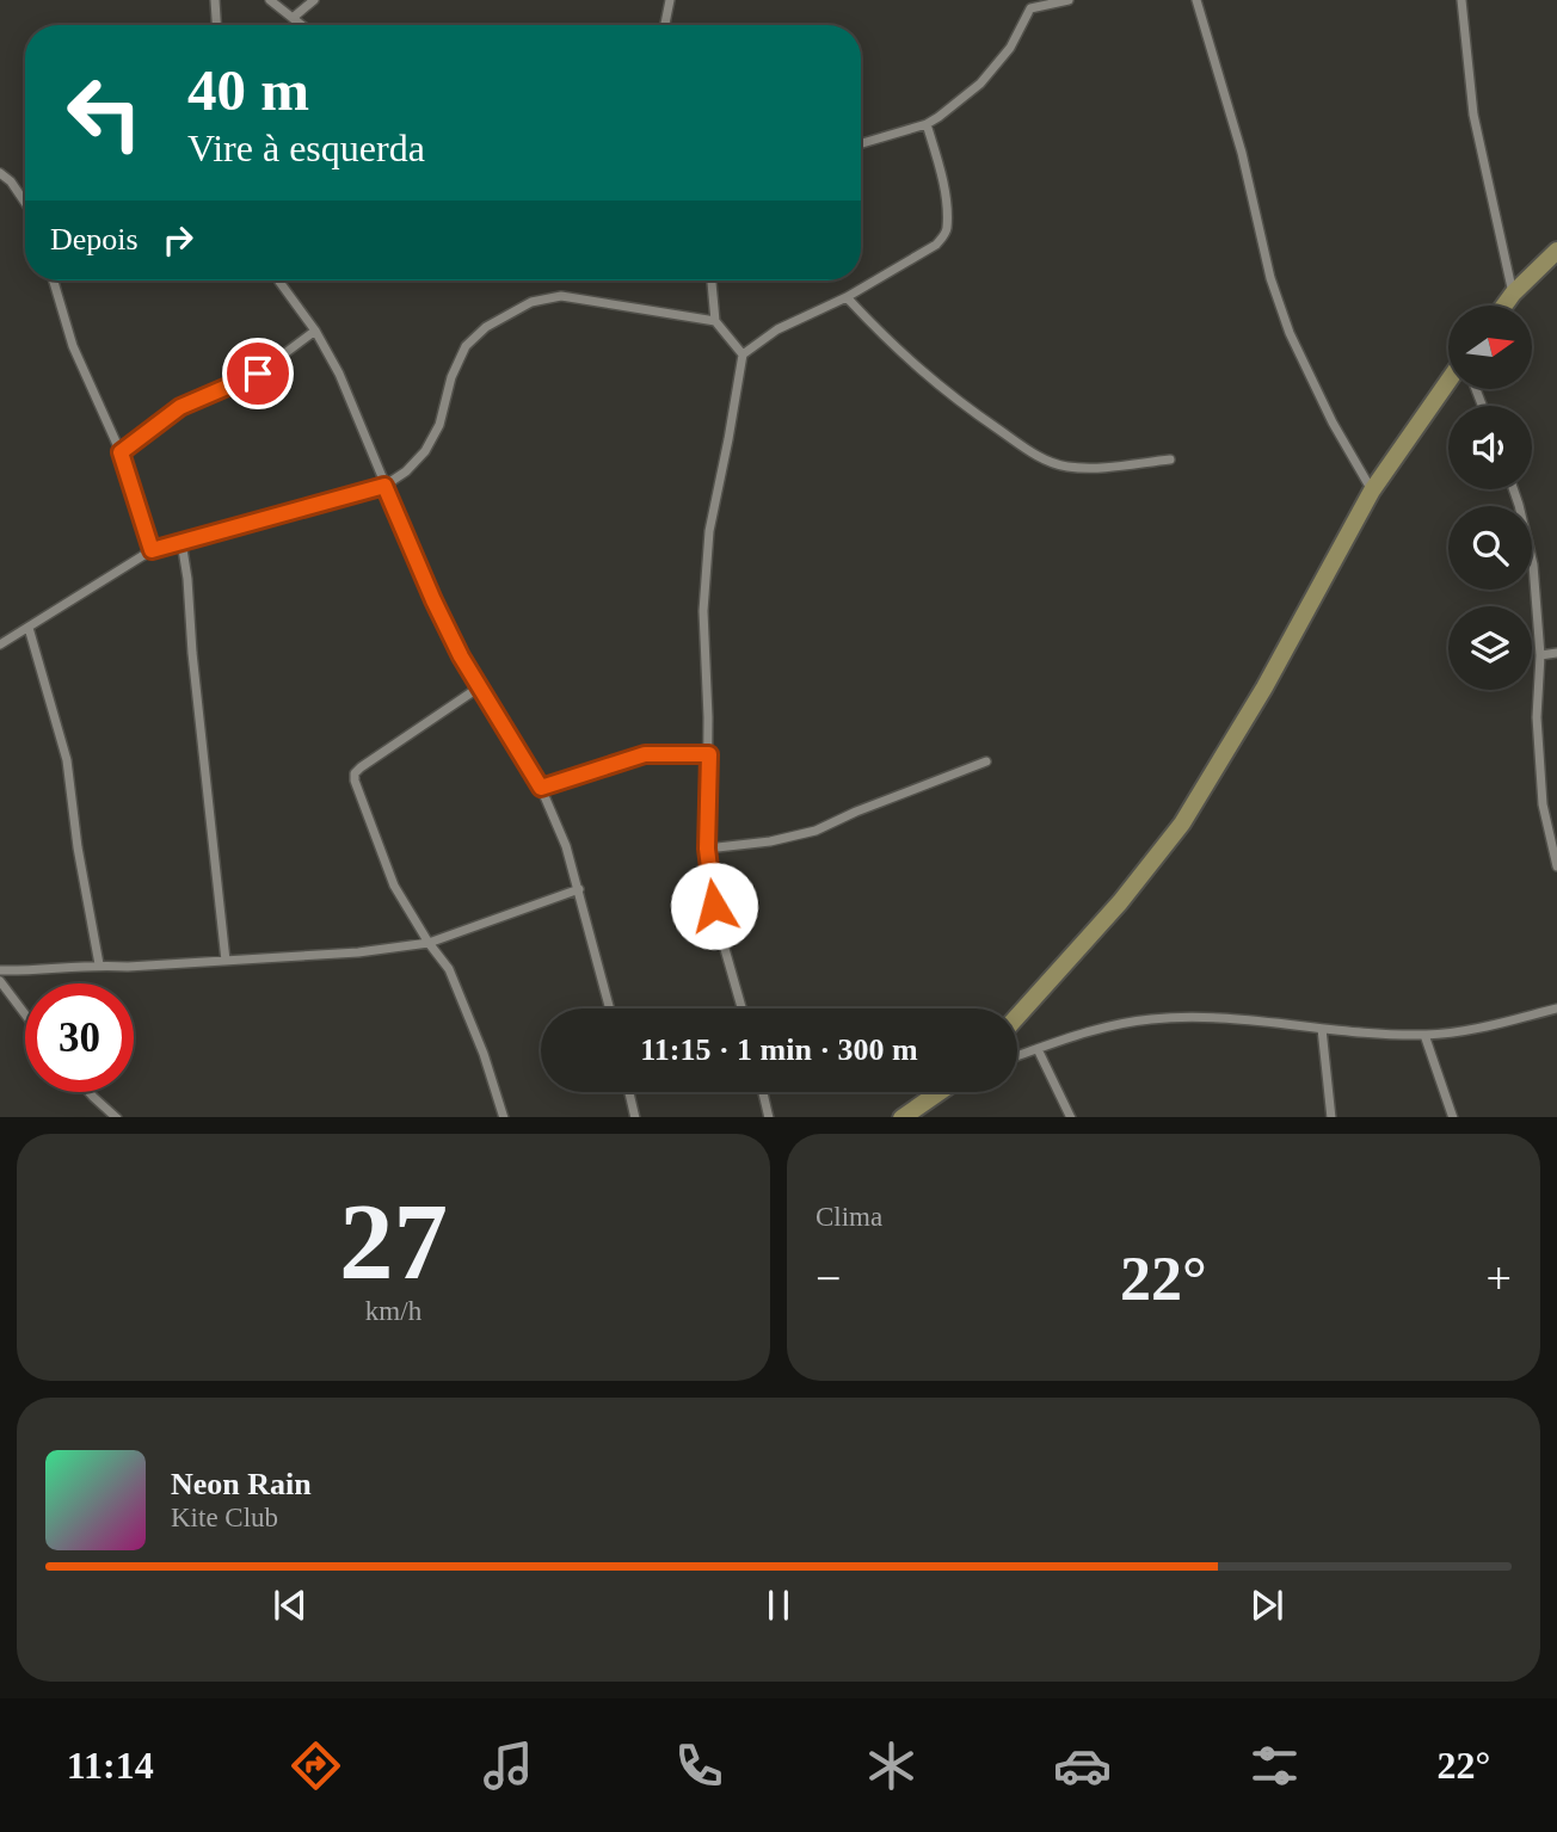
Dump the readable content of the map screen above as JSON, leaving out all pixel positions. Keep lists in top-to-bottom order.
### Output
{
  "north": "right",
  "page": {
    "turn": ["40 m", "Vire à esquerda"],
    "then": "Depois",
    "limit": "30",
    "trip": "11:15 · 1 min · 300 m",
    "tile": [
      ["27", "km/h"],
      "Clima"
    ],
    "heat": ["−", "22°", "+"],
    "song": ["Neon Rain", "Kite Club"],
    "tabs": ["11:14", "22°"]
  }
}
